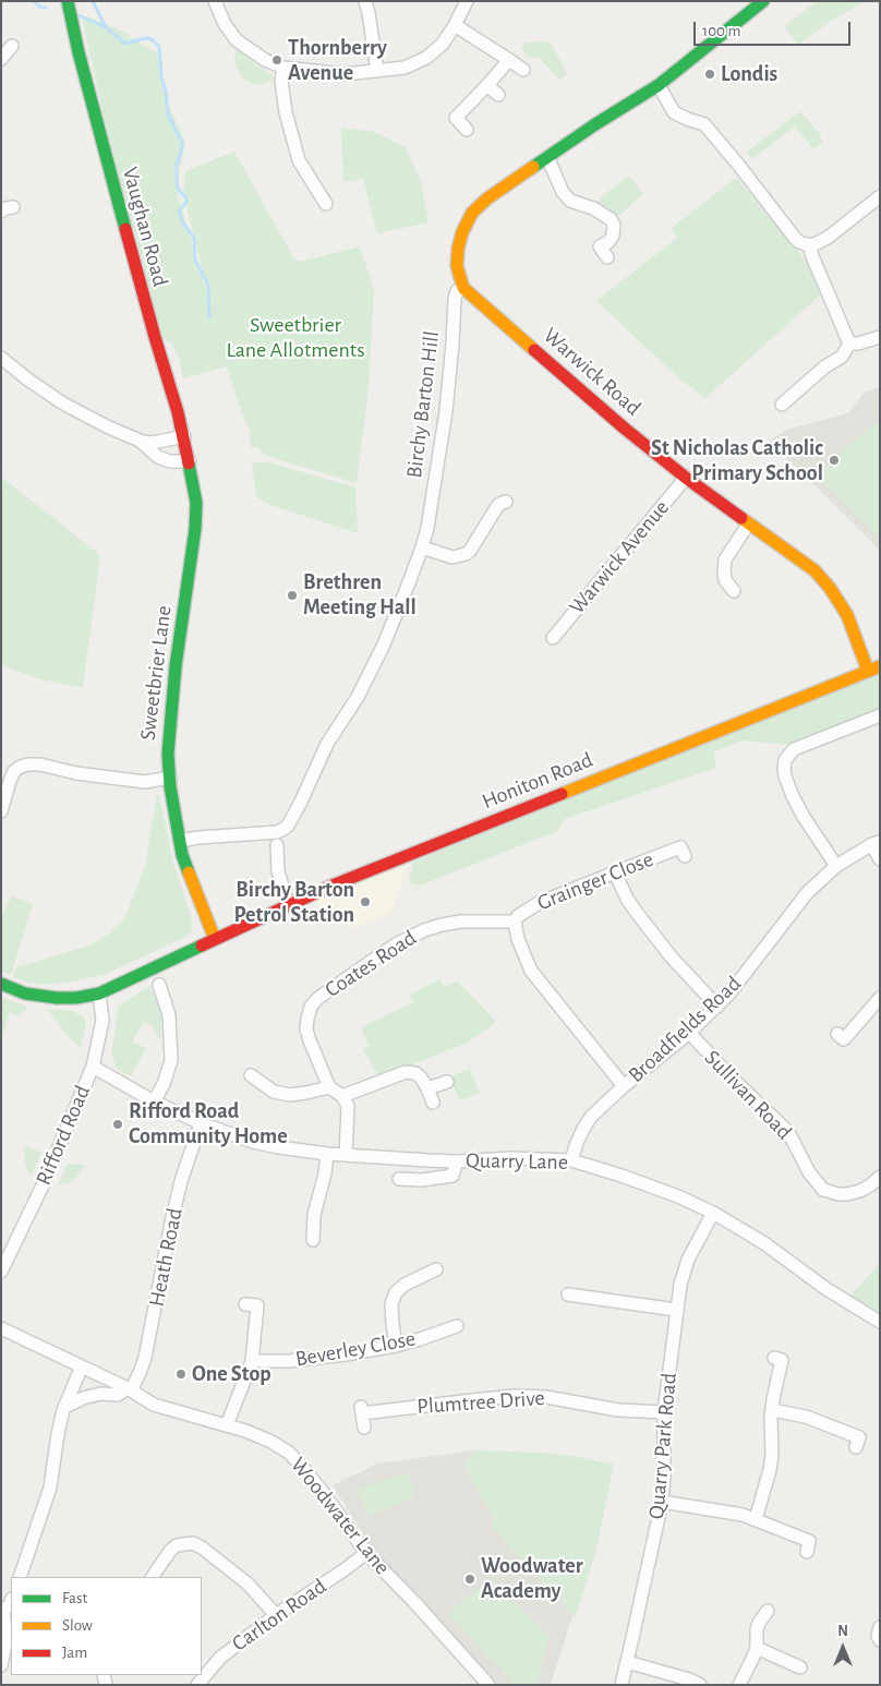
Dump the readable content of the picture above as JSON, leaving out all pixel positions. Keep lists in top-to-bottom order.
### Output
{
  "streets": {
    "street": [
      "Vaughan Road",
      "Warwick Road",
      "Birchy Barton Hill",
      "Warwick Avenue",
      "Sweetbrier Lane",
      "Honiton Road",
      "Grainger Close",
      "Coates Road",
      "Broadfields Road",
      "Sullivan Road",
      "Rifford Road",
      "Quarry Lane",
      "Heath Road",
      "Beverley Close",
      "Plumtree Drive",
      "Quarry Park Road",
      "Woodwater Lane",
      "Carlton Road"
    ]
  },
  "crossings": [
    ["Vaughan Road", "Sweetbrier Lane"],
    ["Warwick Road", "Birchy Barton Hill"],
    ["Warwick Road", "Warwick Avenue"],
    ["Warwick Road", "Honiton Road"],
    ["Birchy Barton Hill", "Sweetbrier Lane"],
    ["Sweetbrier Lane", "Honiton Road"],
    ["Honiton Road", "Rifford Road"],
    ["Grainger Close", "Coates Road"],
    ["Broadfields Road", "Sullivan Road"],
    ["Broadfields Road", "Quarry Lane"],
    ["Rifford Road", "Quarry Lane"],
    ["Quarry Lane", "Heath Road"],
    ["Quarry Lane", "Quarry Park Road"],
    ["Heath Road", "Woodwater Lane"],
    ["Plumtree Drive", "Quarry Park Road"],
    ["Woodwater Lane", "Carlton Road"]
  ],
  "parks": ["Sweetbrier Lane Allotments"],
  "places": [
    "Thornberry Avenue",
    "Londis",
    "St Nicholas Catholic Primary School",
    "Brethren Meeting Hall",
    "Birchy Barton Petrol Station",
    "Rifford Road Community Home",
    "One Stop",
    "Woodwater Academy"
  ],
  "legend": ["Fast", "Slow", "Jam"],
  "scale_bar": "100 m",
  "north": "top"
}
